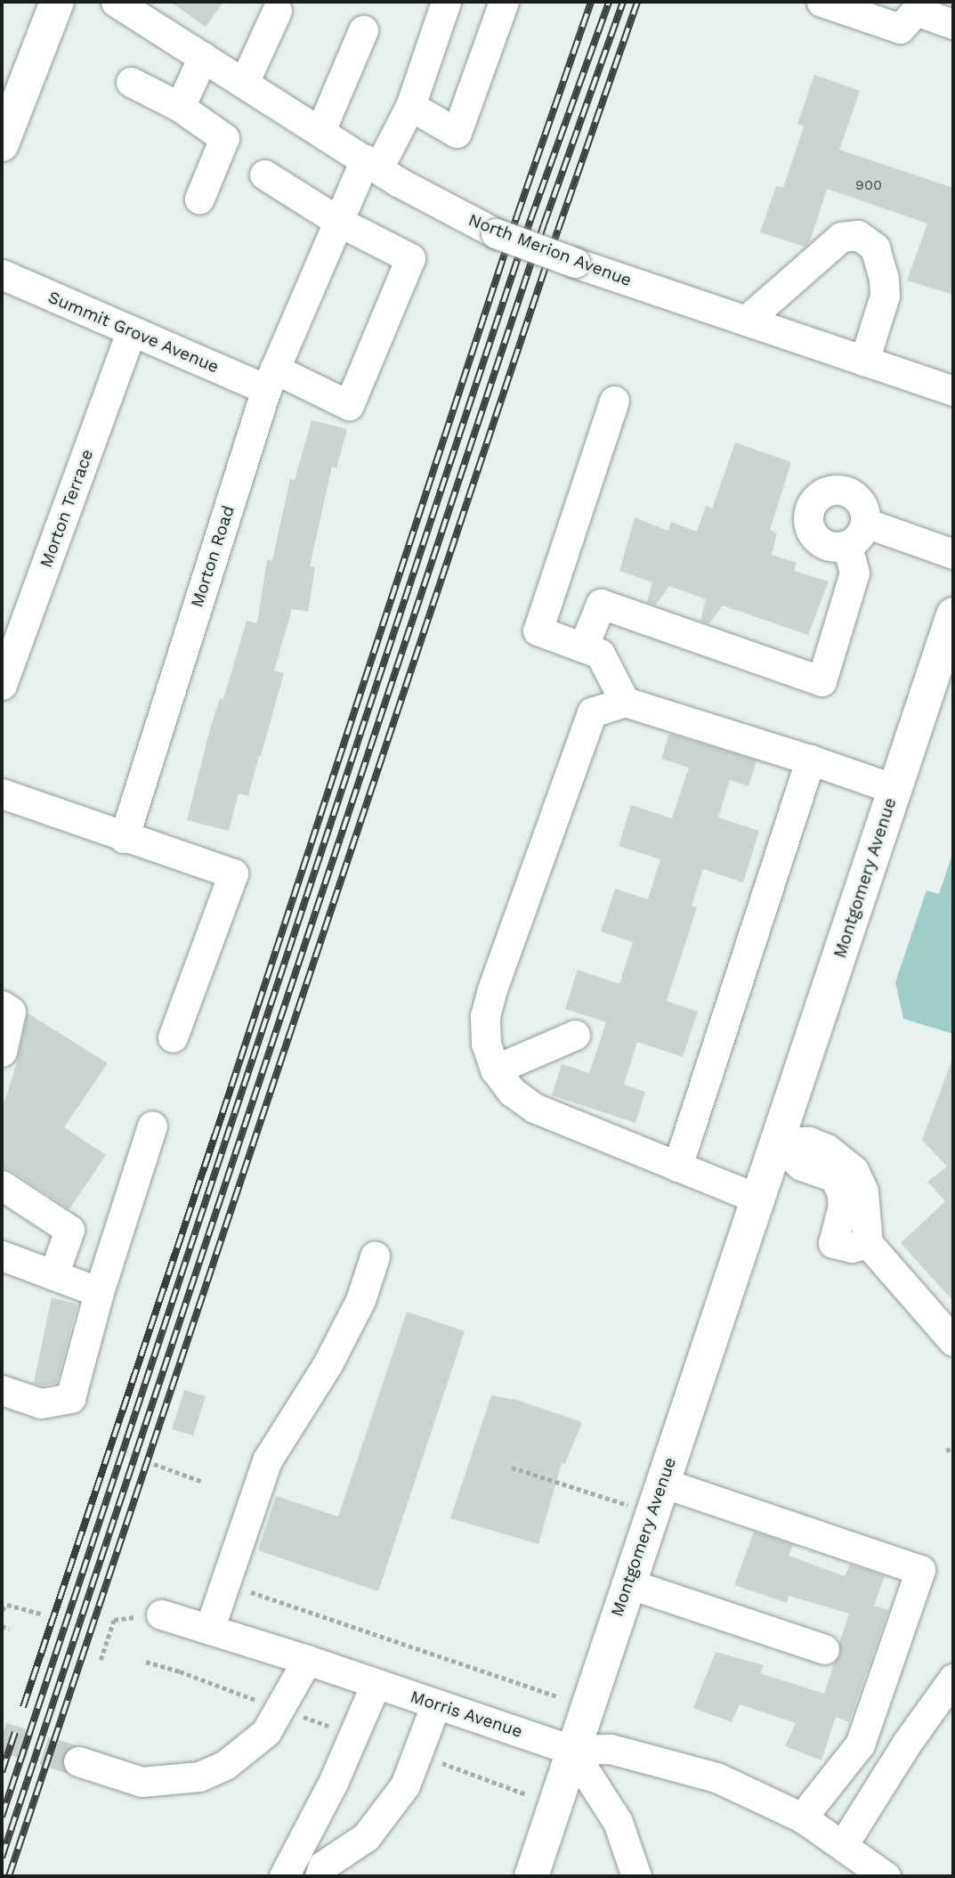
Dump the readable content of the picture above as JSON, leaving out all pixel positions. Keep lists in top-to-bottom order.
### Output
{
  "streets": {
    "main road": ["Montgomery Avenue"],
    "street": [
      "North Merion Avenue",
      "Summit Grove Avenue",
      "Morton Terrace",
      "Morton Road",
      "Morris Avenue"
    ]
  },
  "crossings": [
    ["North Merion Avenue", "Morton Road"],
    ["Summit Grove Avenue", "Morton Terrace"],
    ["Summit Grove Avenue", "Morton Road"],
    ["Montgomery Avenue", "Morris Avenue"]
  ],
  "house_numbers": ["900"]
}
